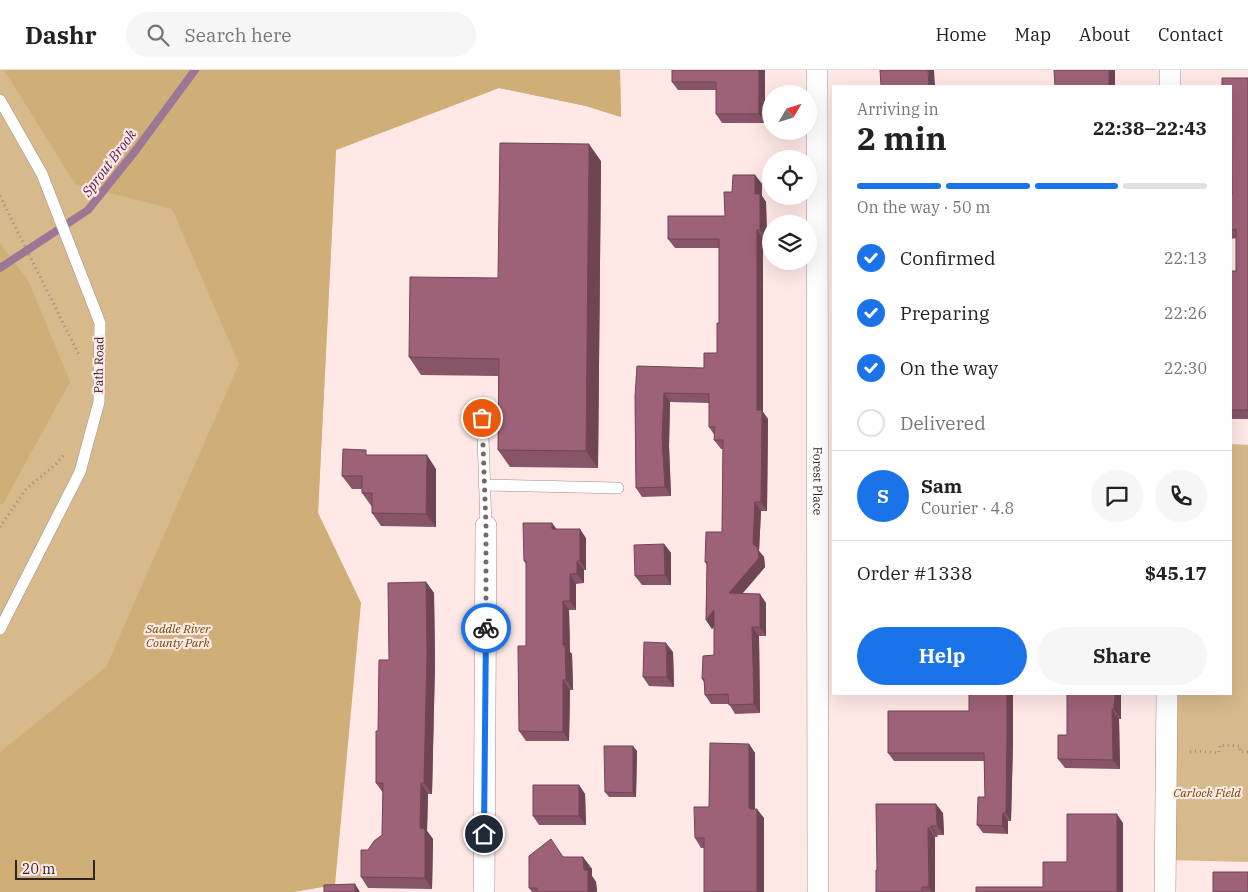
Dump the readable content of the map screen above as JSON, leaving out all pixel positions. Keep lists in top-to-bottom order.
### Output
{
  "streets": {
    "street": ["Forest Place"],
    "lane": ["Path Road"]
  },
  "water": ["Sprout Brook"],
  "parks": ["Saddle River County Park", "Carlock Field"],
  "scale_bar": "20 m",
  "north": "top right",
  "page": {
    "header": "Dashr",
    "search": "Search here",
    "nav": [
      "Home",
      "Map",
      "About",
      "Contact"
    ],
    "heading": ["2 min", "Arriving in", "22:38–22:43"],
    "panel": [
      "Sam",
      "Courier · 4.8",
      "Order #1338",
      "$45.17"
    ],
    "bar": "On the way · 50 m",
    "list": [
      ["Confirmed", "22:13"],
      ["Preparing", "22:26"],
      ["On the way", "22:30"],
      "Delivered"
    ],
    "round": "S",
    "buttons": ["Help", "Share"],
    "scale": "20 m"
  }
}
